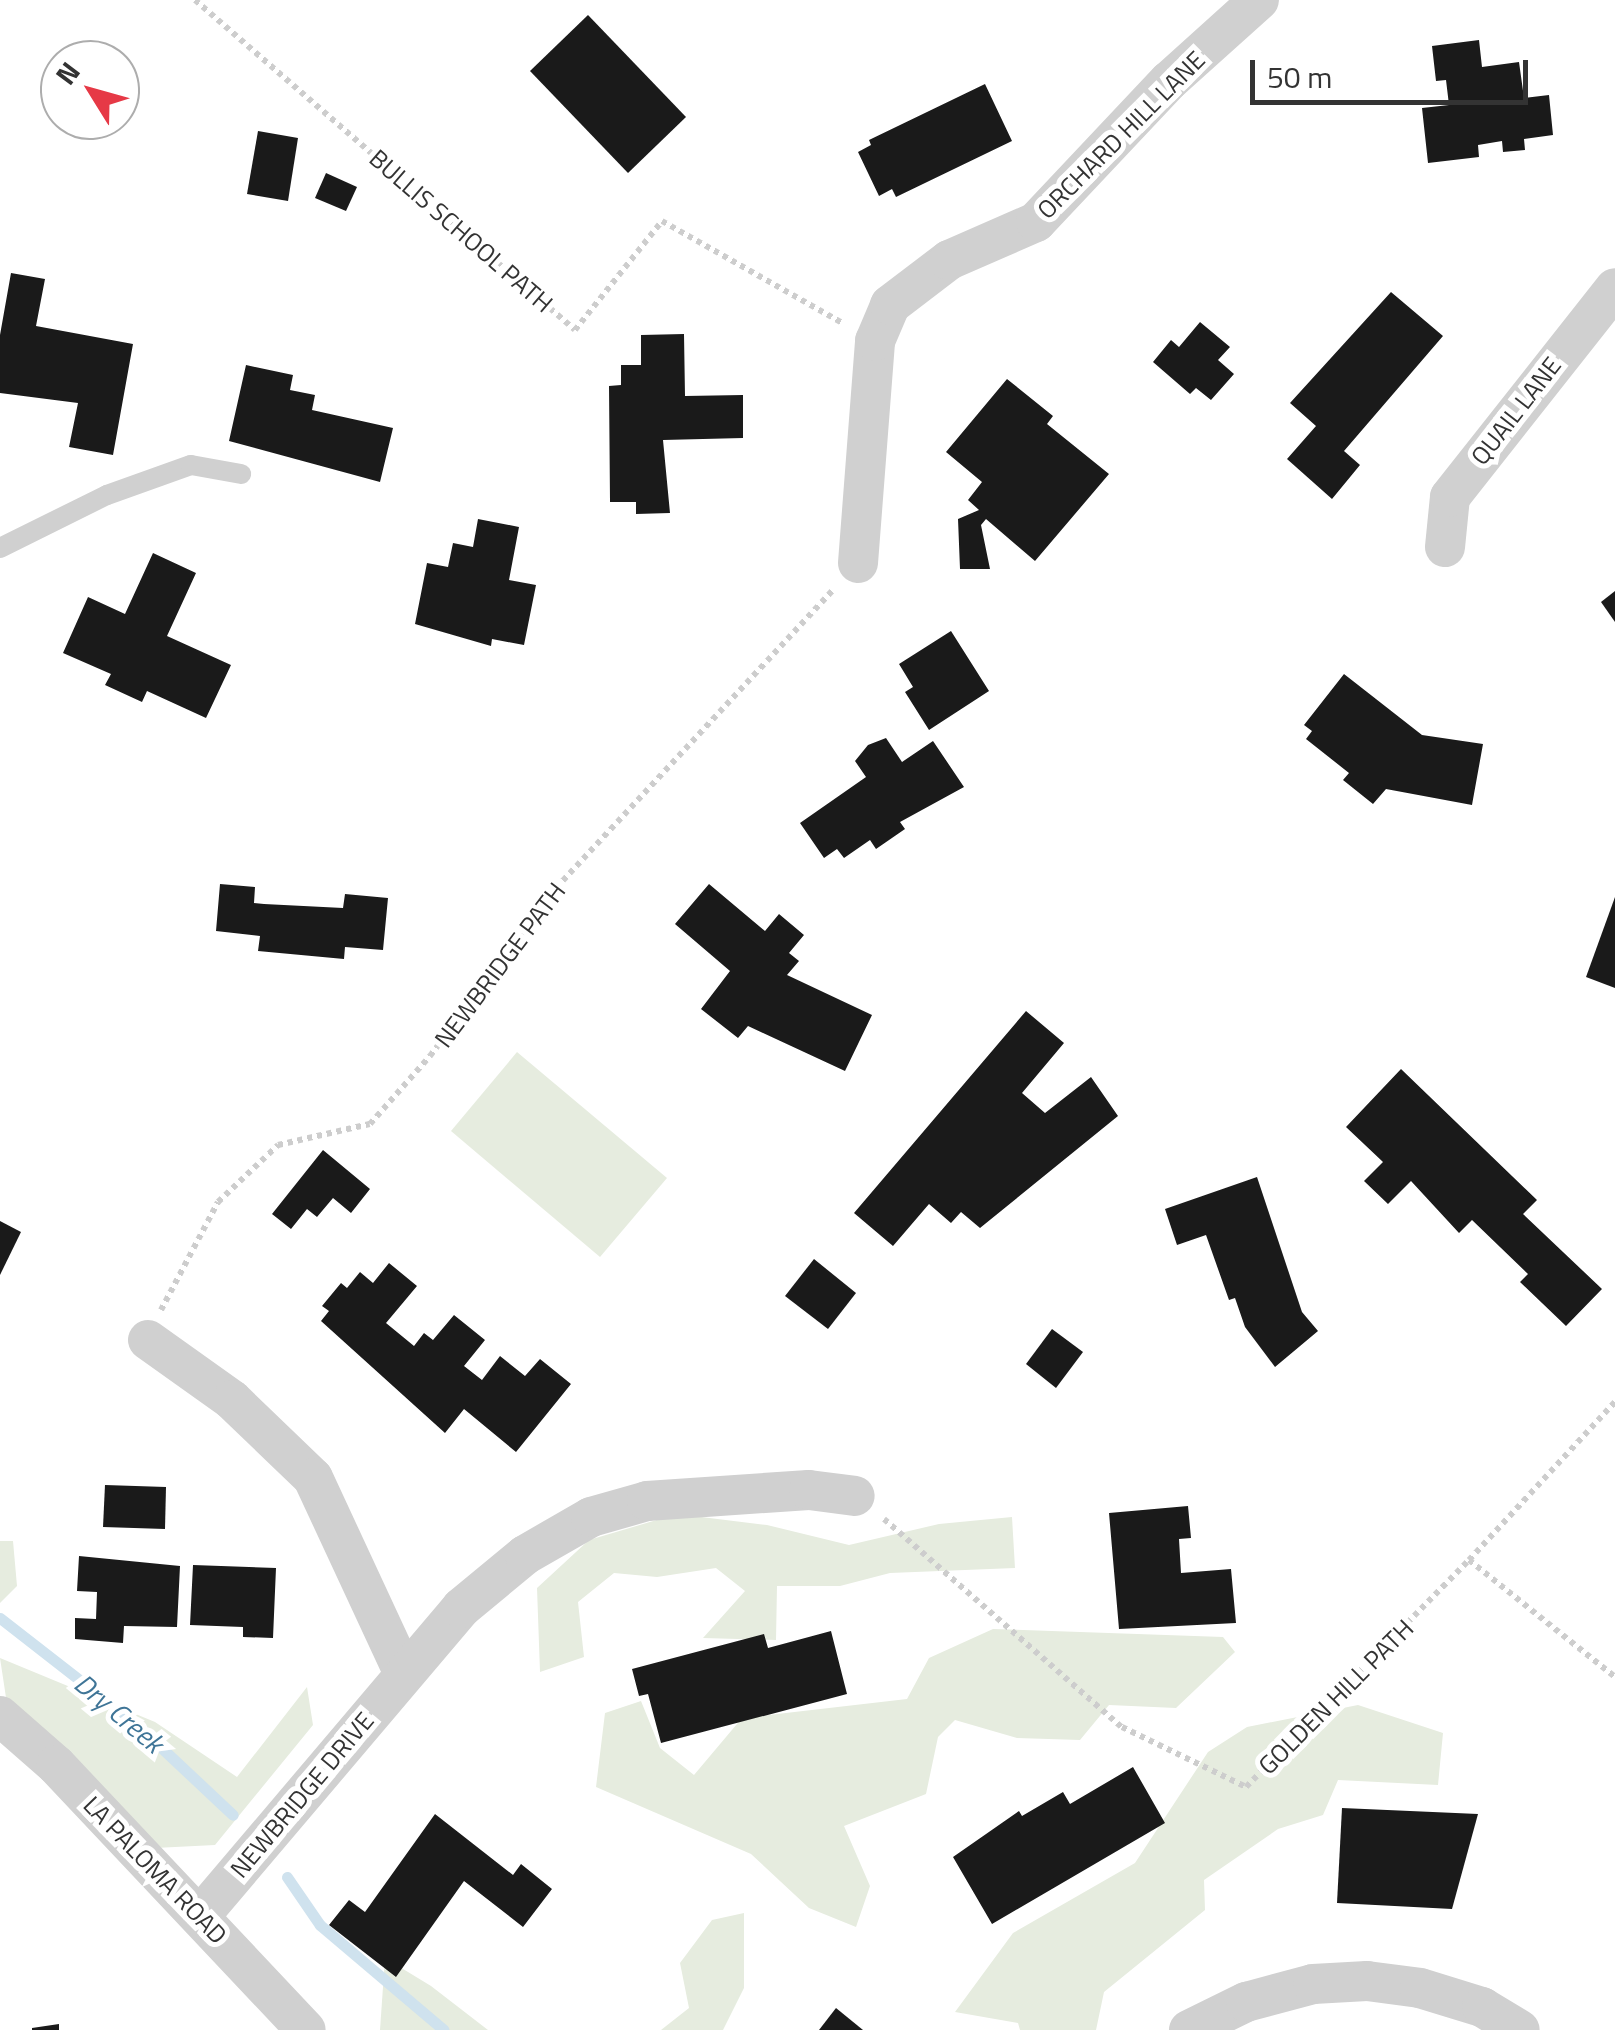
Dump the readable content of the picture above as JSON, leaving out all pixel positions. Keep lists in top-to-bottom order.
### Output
{
  "streets": {
    "street": [
      "ORCHARD HILL LANE",
      "QUAIL LANE",
      "NEWBRIDGE DRIVE",
      "LA PALOMA ROAD"
    ],
    "path": ["BULLIS SCHOOL PATH", "NEWBRIDGE PATH", "GOLDEN HILL PATH"]
  },
  "crossings": [
    ["ORCHARD HILL LANE", "BULLIS SCHOOL PATH"],
    ["ORCHARD HILL LANE", "NEWBRIDGE PATH"],
    ["GOLDEN HILL PATH", "NEWBRIDGE DRIVE"],
    ["NEWBRIDGE DRIVE", "LA PALOMA ROAD"]
  ],
  "water": ["Dry Creek"],
  "scale_bar": "50 m",
  "north": "top left"
}
